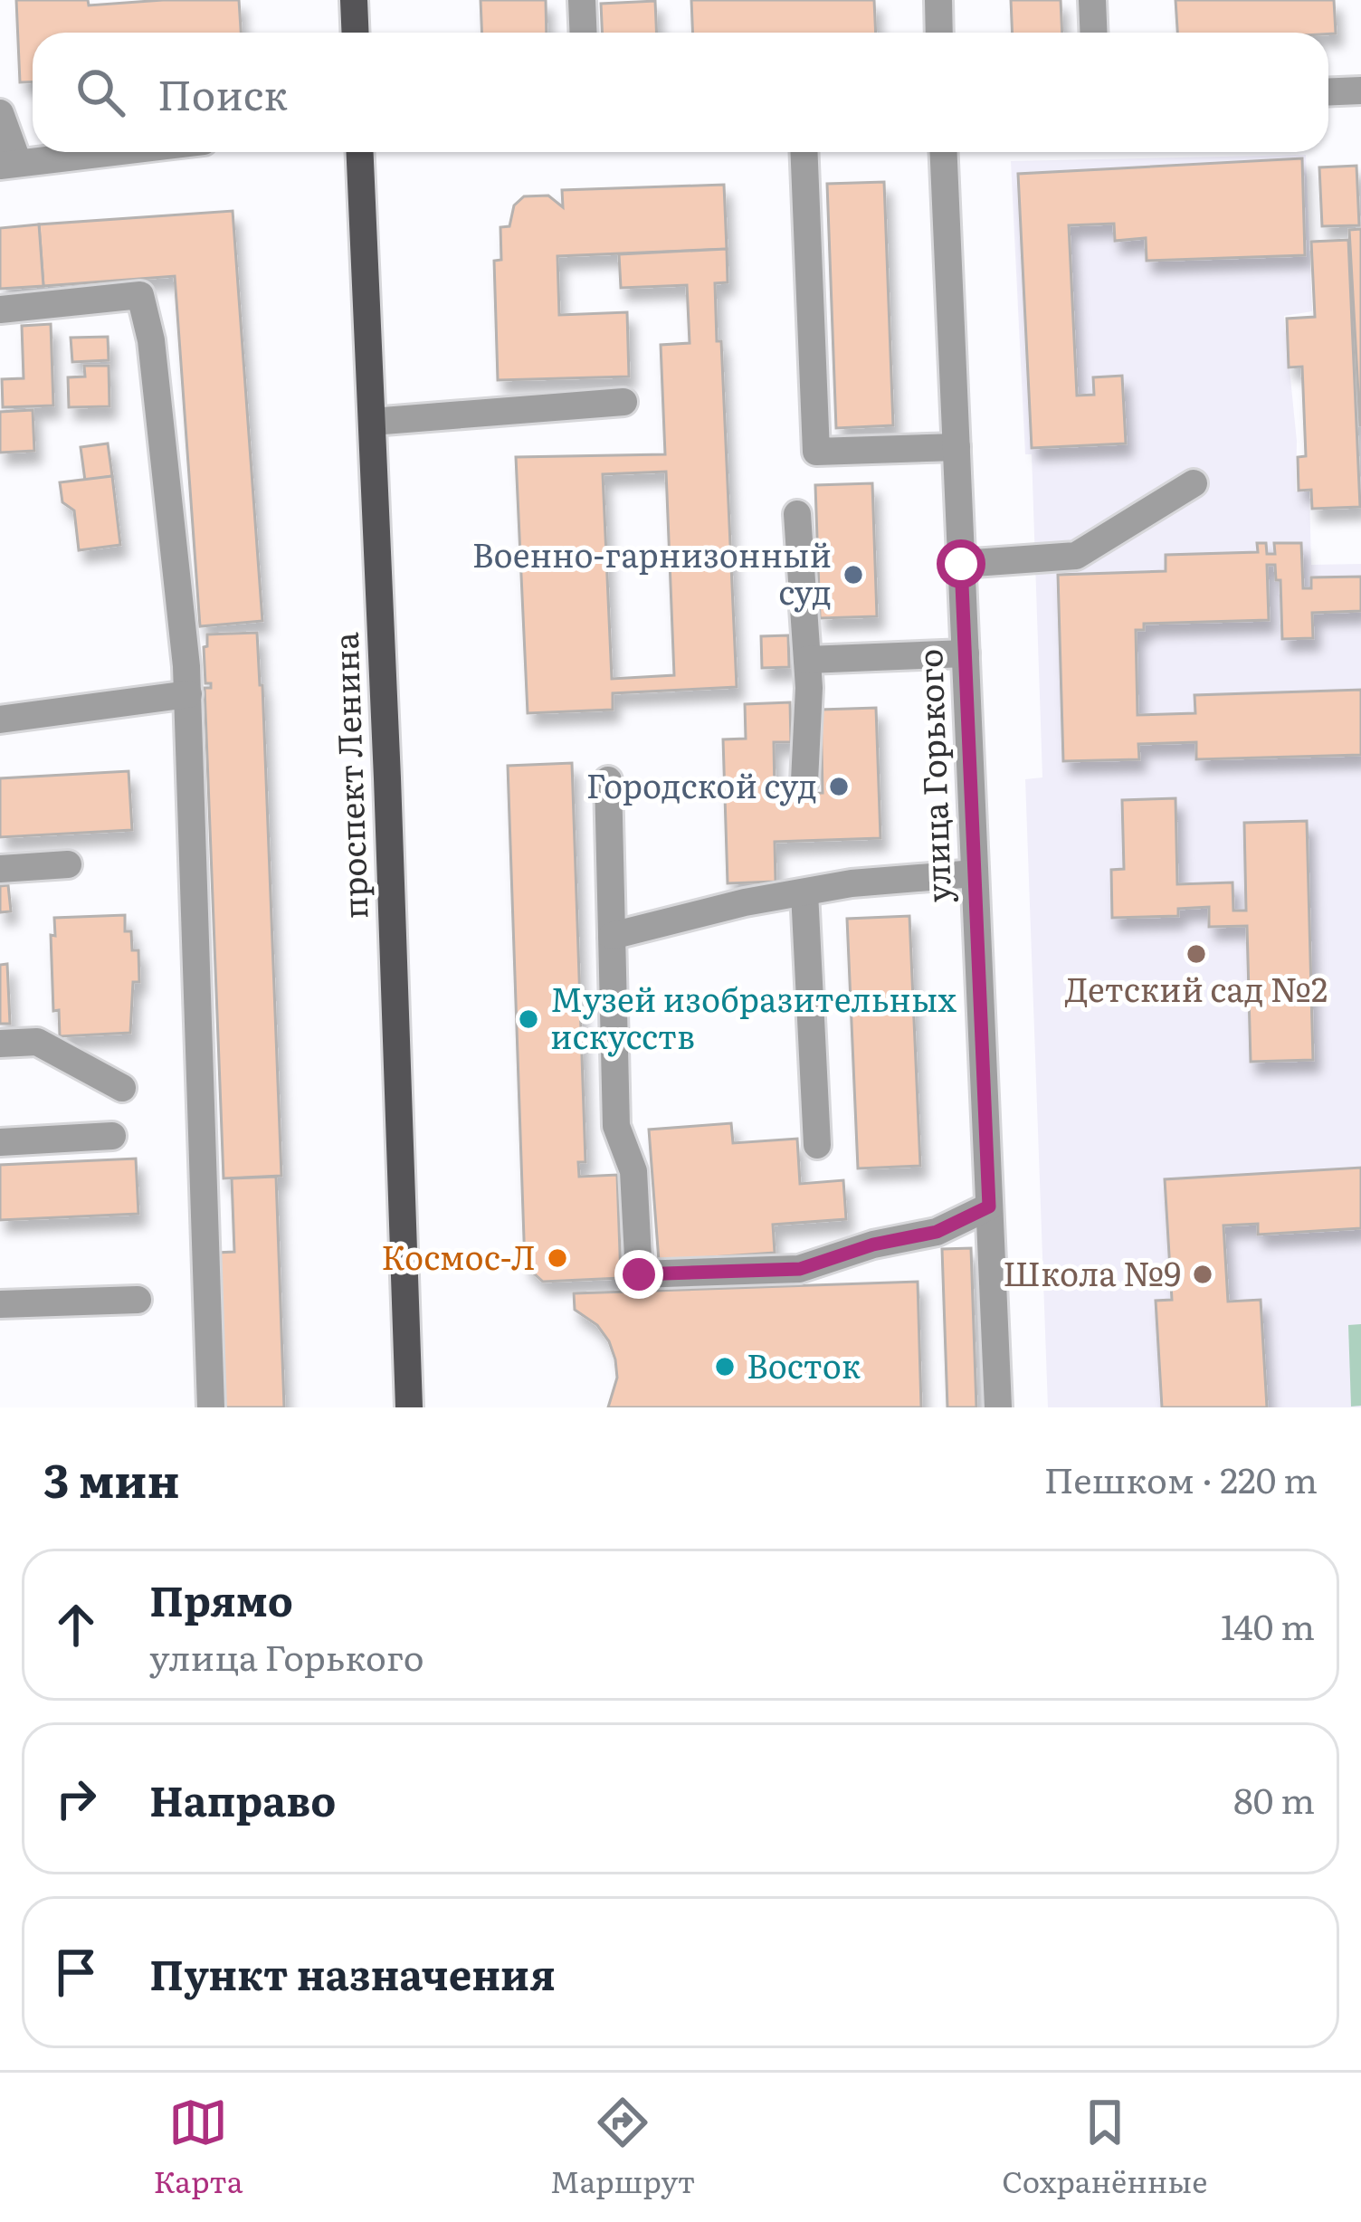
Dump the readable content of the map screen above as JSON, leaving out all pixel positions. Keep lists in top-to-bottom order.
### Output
{
  "streets": {
    "main road": ["проспект Ленина"],
    "street": ["улица Горького"]
  },
  "places": [
    "Военно-гарнизонный суд",
    "Городской суд",
    "Детский сад №2",
    "Музей изобразительных искусств",
    "Космос-Л",
    "Школа №9",
    "Восток"
  ],
  "page": {
    "search": "Поиск",
    "heading": ["3 мин", "Пешком · 220 m"],
    "list": [
      ["Прямо", "улица Горького", "140 m"],
      ["Направо", "80 m"],
      "Пункт назначения"
    ],
    "nav": ["Карта", "Маршрут", "Сохранённые"]
  }
}
